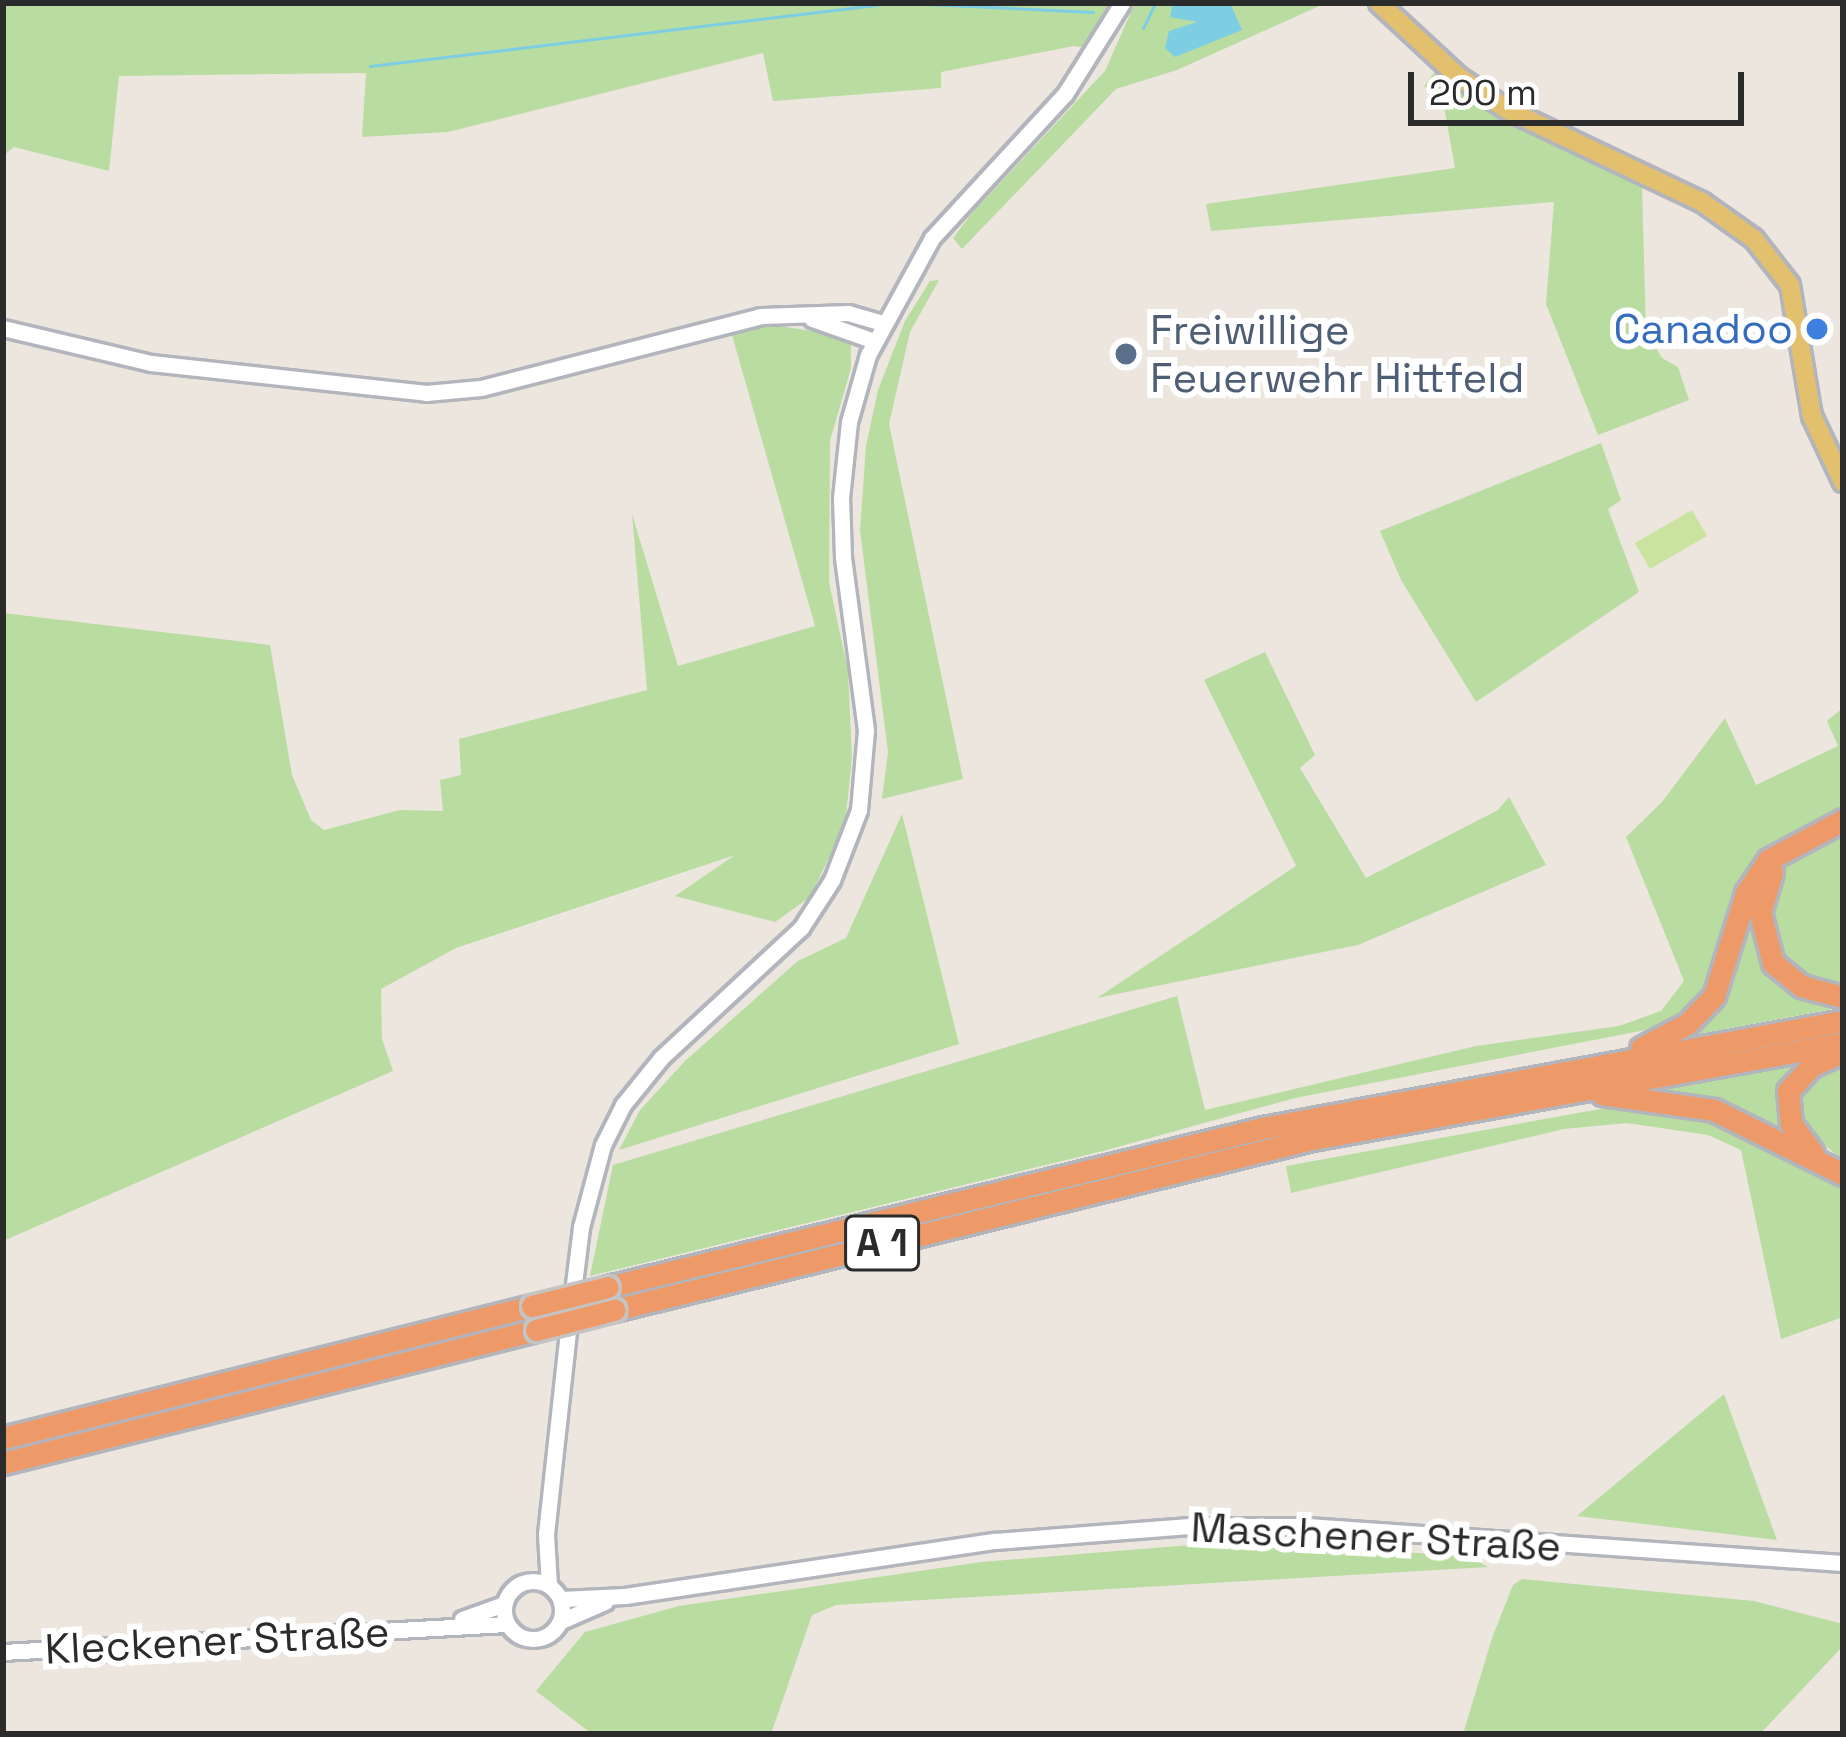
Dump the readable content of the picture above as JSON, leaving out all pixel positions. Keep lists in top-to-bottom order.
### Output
{
  "streets": {
    "highway": ["A 1"],
    "street": ["Maschener Straße", "Kleckener Straße"]
  },
  "crossings": [
    ["Maschener Straße", "Kleckener Straße"]
  ],
  "places": ["Canadoo", "Freiwillige Feuerwehr Hittfeld"],
  "scale_bar": "200 m"
}
